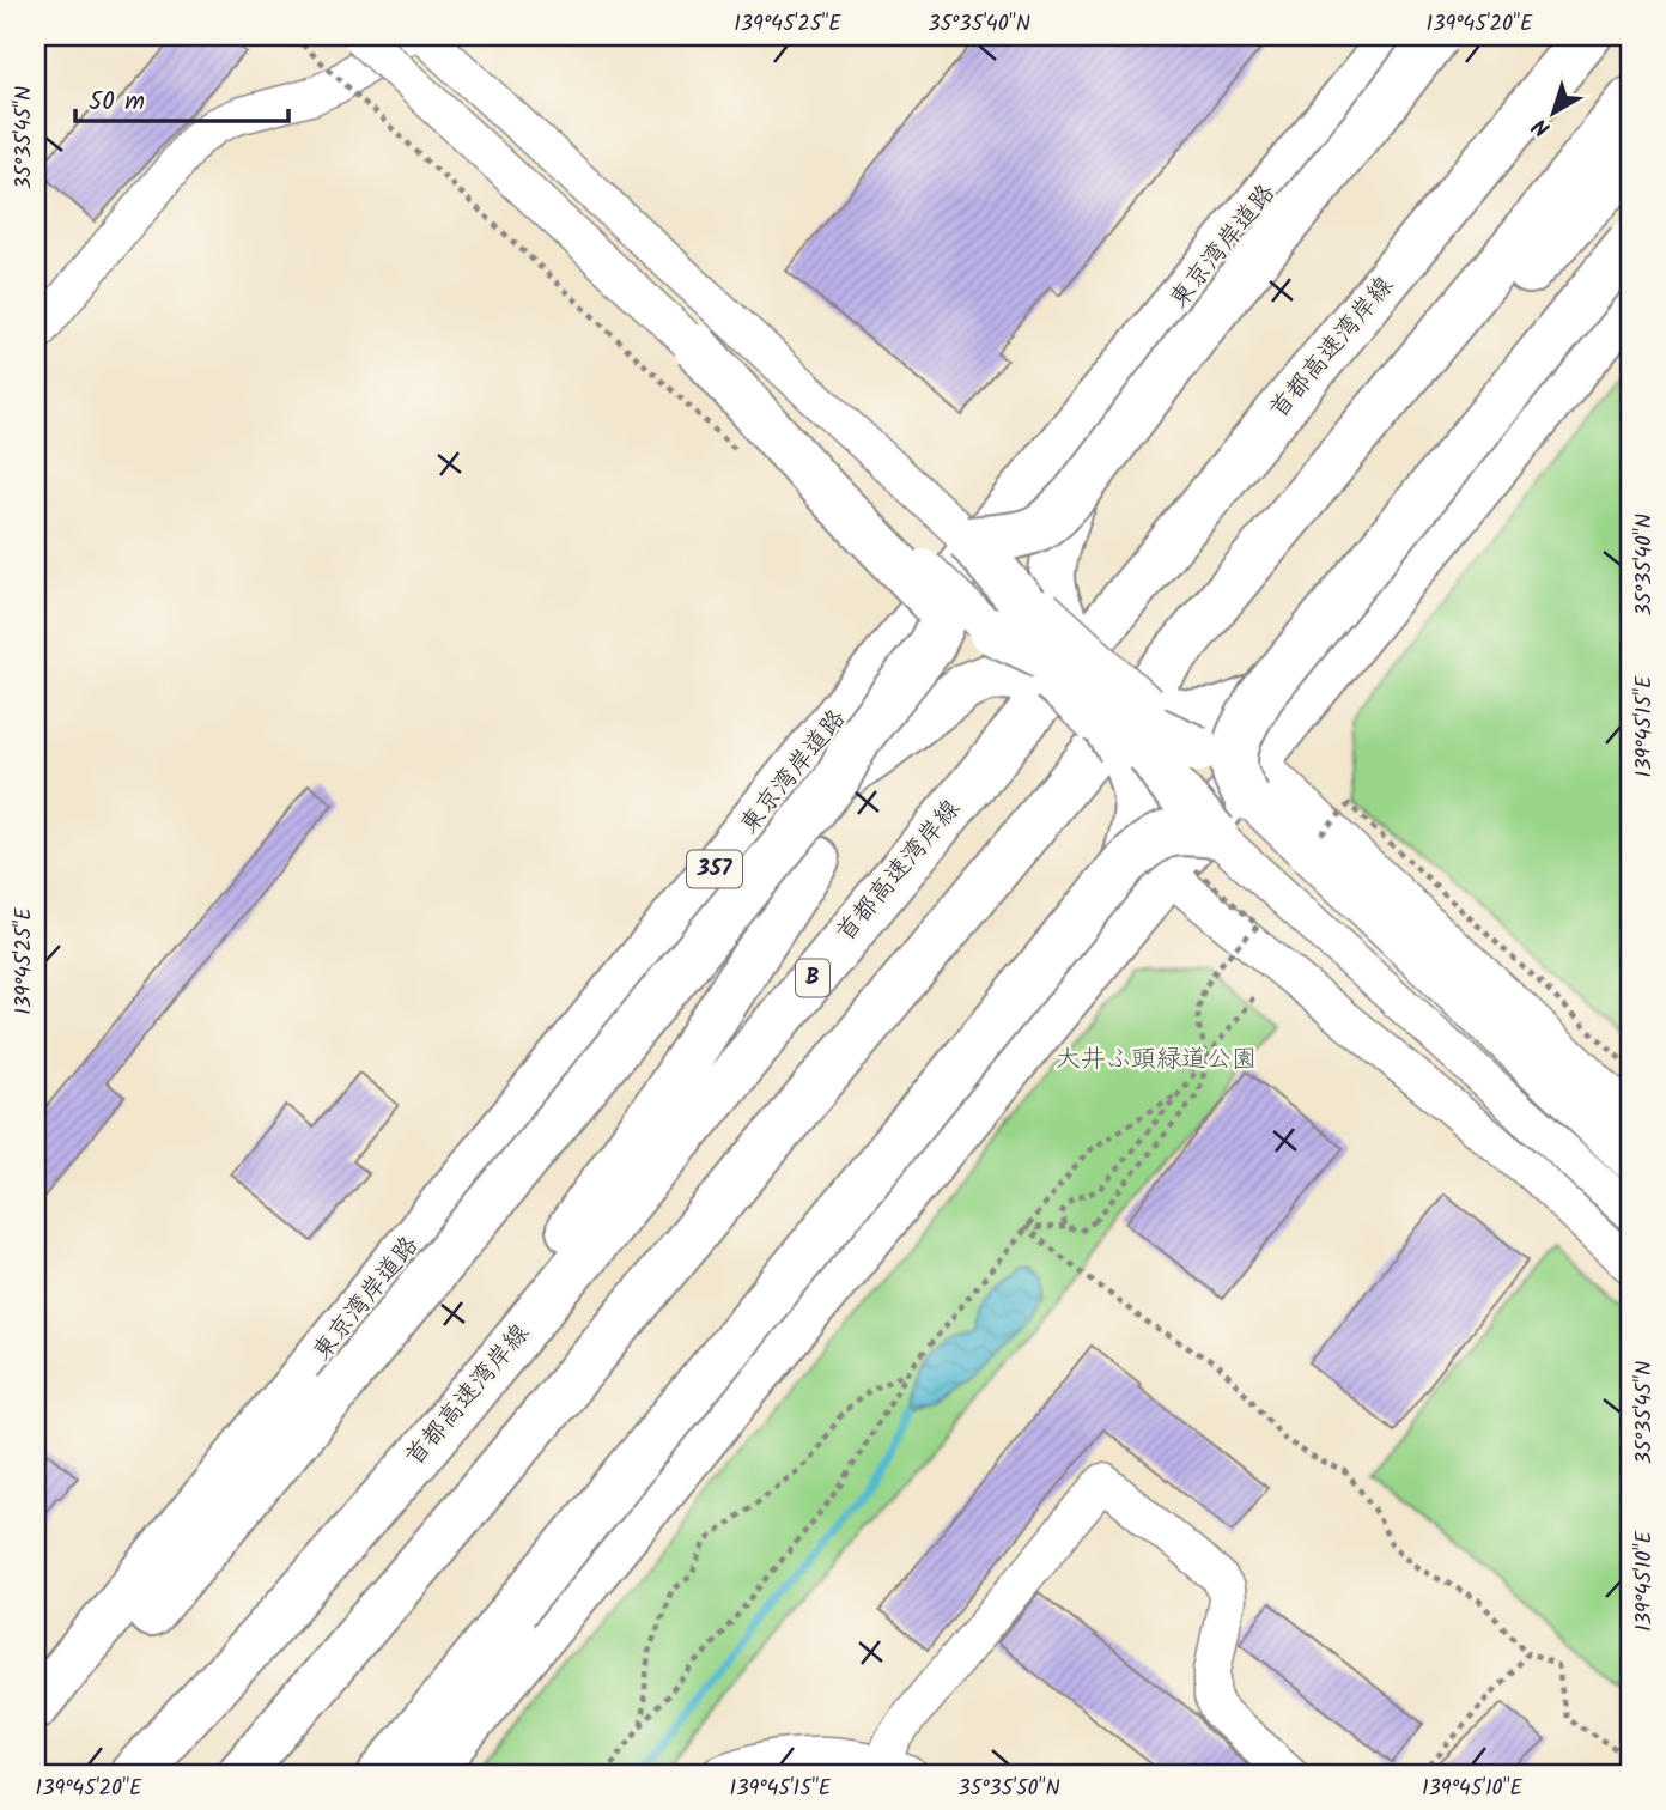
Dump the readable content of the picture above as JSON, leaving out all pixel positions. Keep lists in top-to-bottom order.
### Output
{
  "streets": {
    "highway": [
      "東京湾岸道路",
      "首都高速湾岸線",
      "357",
      "B"
    ]
  },
  "parks": ["大井ふ頭緑道公園"],
  "scale_bar": "50 m",
  "north": "bottom left",
  "coordinates": [
    "139°45'25\"E",
    "35°35'40\"N",
    "139°45'20\"E",
    "35°35'45\"N",
    "139°45'15\"E",
    "139°45'10\"E",
    "35°35'50\"N"
  ]
}
